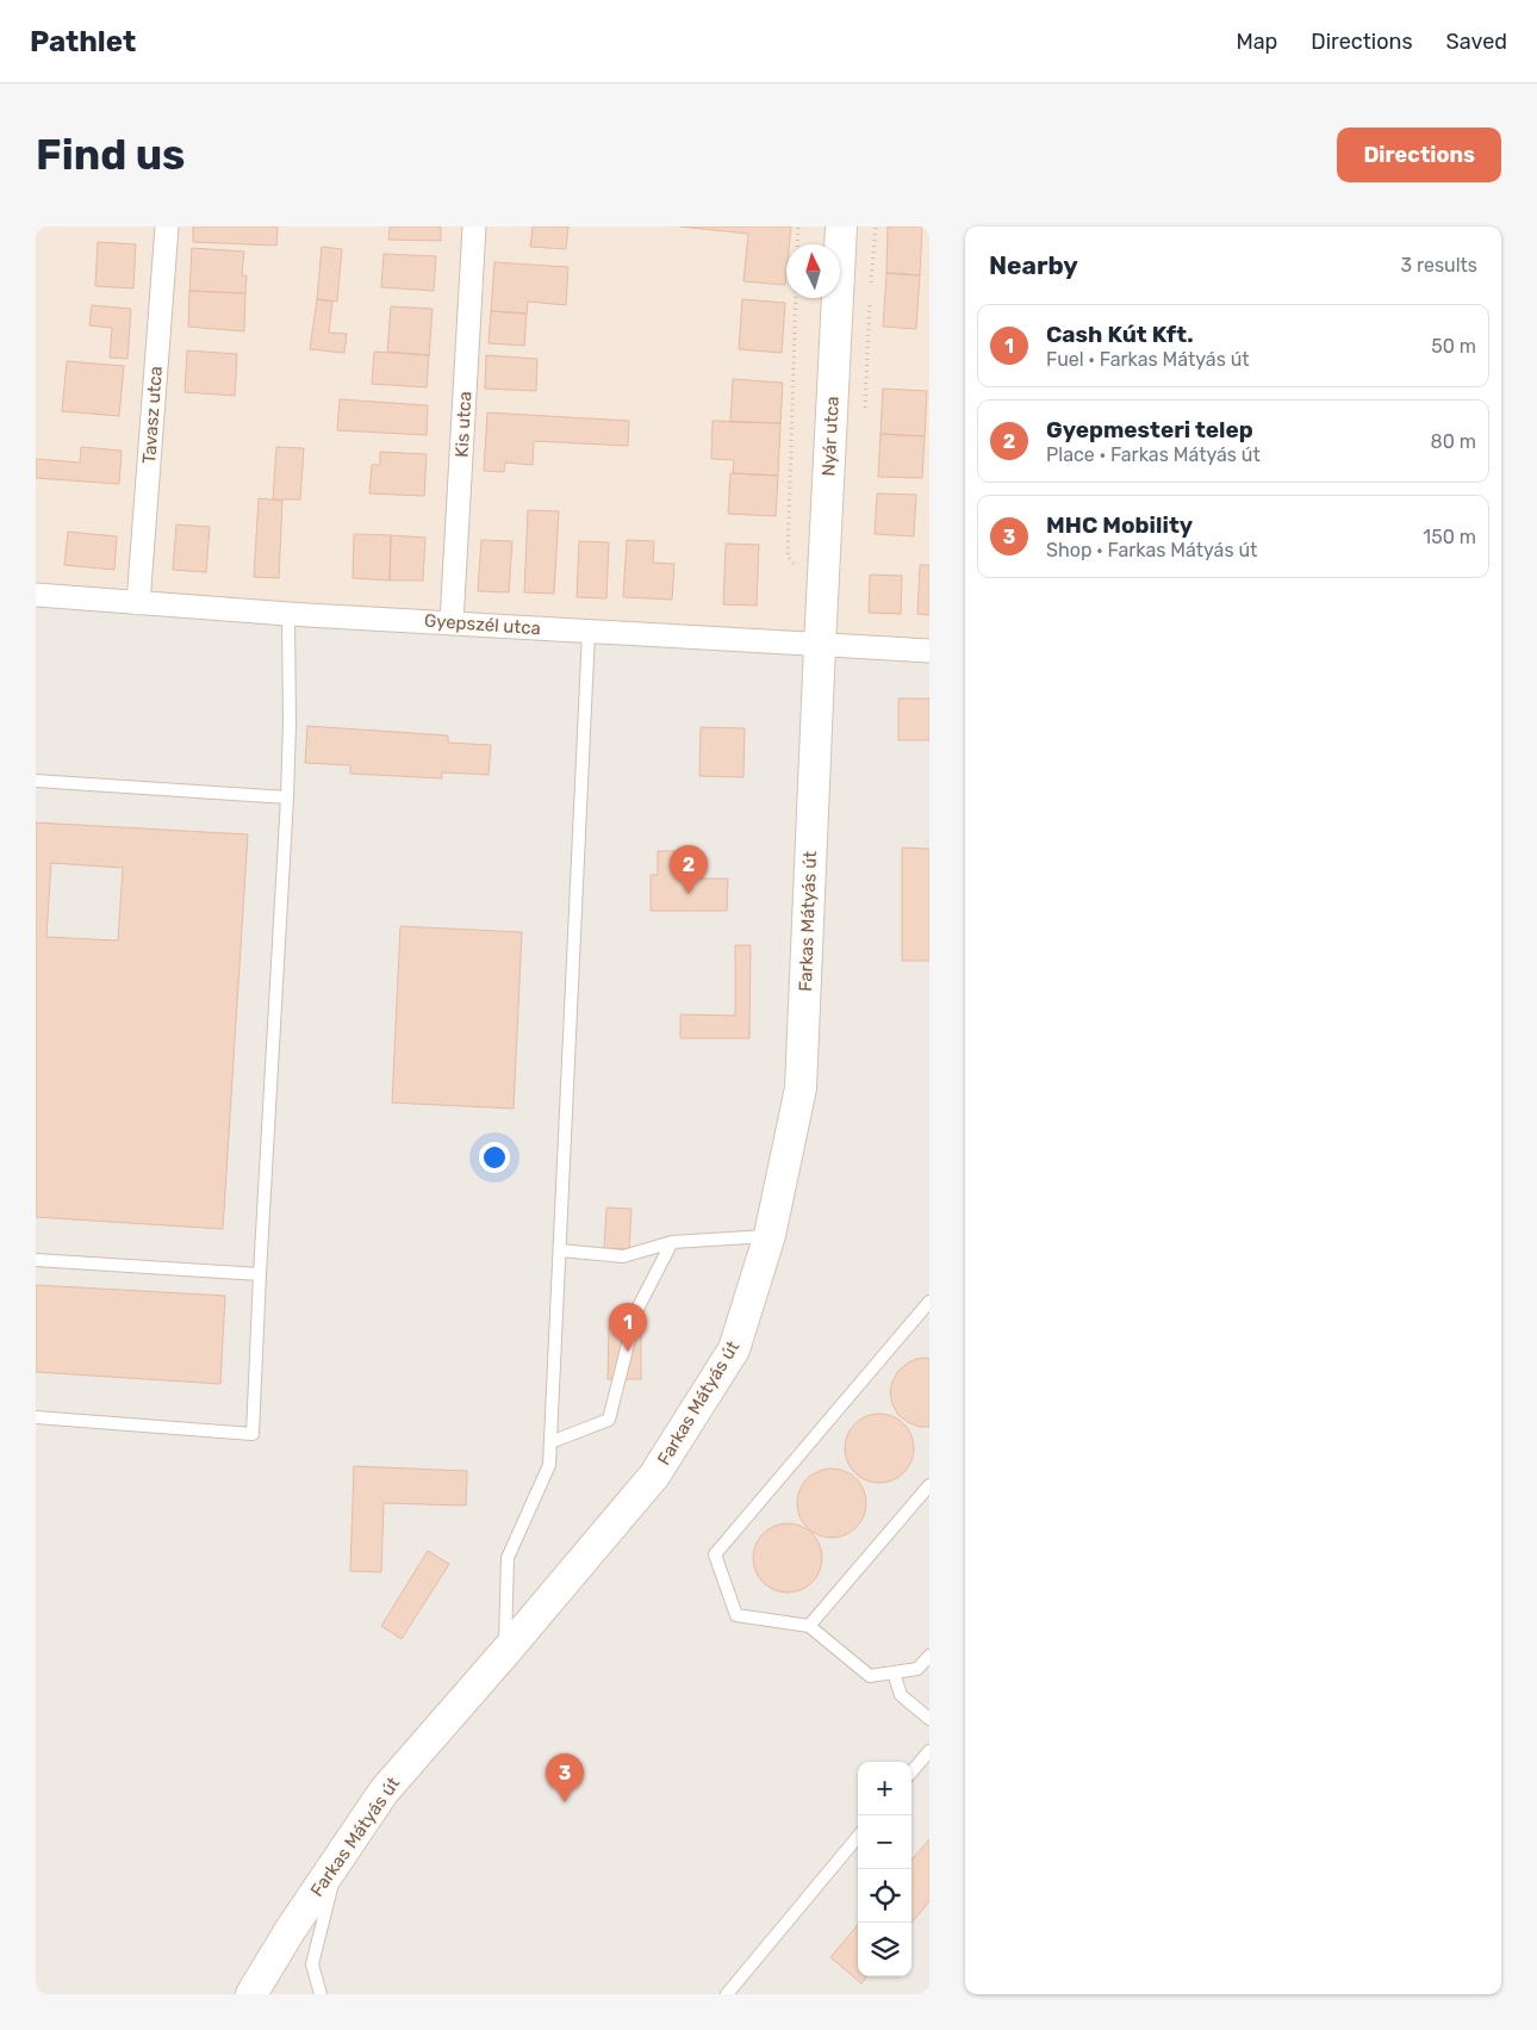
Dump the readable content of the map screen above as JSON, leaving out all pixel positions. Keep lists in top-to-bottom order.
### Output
{
  "streets": {
    "street": [
      "Tavasz utca",
      "Kis utca",
      "Nyár utca",
      "Gyepszél utca",
      "Farkas Mátyás út"
    ]
  },
  "crossings": [
    ["Tavasz utca", "Gyepszél utca"],
    ["Kis utca", "Gyepszél utca"],
    ["Nyár utca", "Gyepszél utca"],
    ["Nyár utca", "Farkas Mátyás út"],
    ["Gyepszél utca", "Farkas Mátyás út"]
  ],
  "north": "top",
  "page": {
    "header": "Pathlet",
    "nav": ["Map", "Directions", "Saved"],
    "buttons": "Directions",
    "title": "Find us",
    "heading": ["Nearby", "3 results"],
    "list": [
      {
        "mark": "1",
        "name": "Cash Kút Kft.",
        "note": "Fuel · Farkas Mátyás út",
        "value": "50 m"
      },
      {
        "mark": "2",
        "name": "Gyepmesteri telep",
        "note": "Place · Farkas Mátyás út",
        "value": "80 m"
      },
      {
        "mark": "3",
        "name": "MHC Mobility",
        "note": "Shop · Farkas Mátyás út",
        "value": "150 m"
      }
    ],
    "pins": ["2", "1", "3"],
    "map_buttons": ["+", "−"]
  }
}
